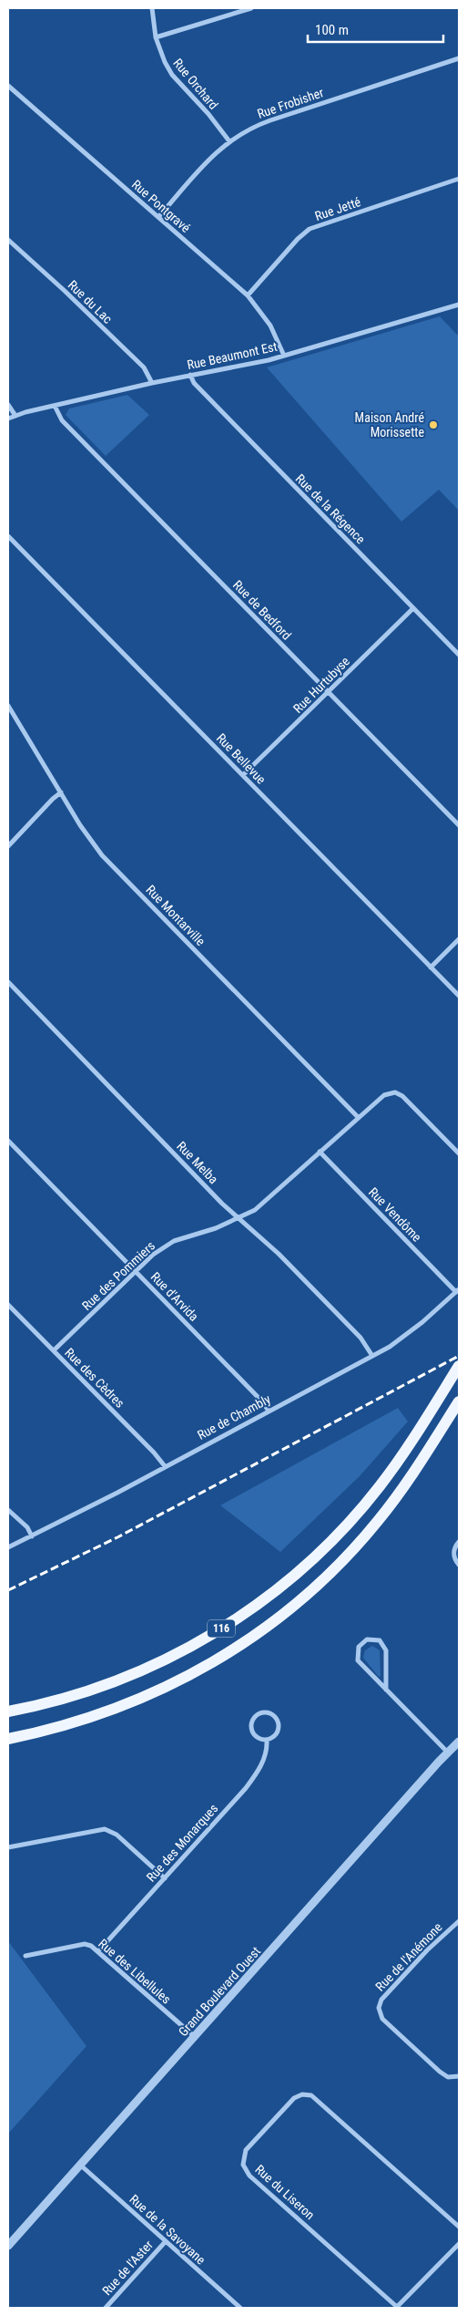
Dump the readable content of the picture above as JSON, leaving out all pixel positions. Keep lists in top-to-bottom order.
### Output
{
  "streets": {
    "main road": ["116"],
    "street": [
      "Rue Orchard",
      "Rue Frobisher",
      "Rue Pontgravé",
      "Rue Jetté",
      "Rue du Lac",
      "Rue Beaumont Est",
      "Rue de la Régence",
      "Rue de Bedford",
      "Rue Hurtubyse",
      "Rue Bellevue",
      "Rue Montarville",
      "Rue Melba",
      "Rue Vendôme",
      "Rue des Pommiers",
      "Rue d'Arvida",
      "Rue des Cèdres",
      "Rue de Chambly",
      "Rue des Monarques",
      "Rue de l'Anémone",
      "Rue des Libellules",
      "Grand Boulevard Ouest",
      "Rue du Liseron",
      "Rue de la Savoyane",
      "Rue de l'Aster"
    ]
  },
  "crossings": [
    ["Rue Orchard", "Rue Frobisher"],
    ["Rue Frobisher", "Rue Pontgravé"],
    ["Rue Pontgravé", "Rue Jetté"],
    ["Rue Pontgravé", "Rue Beaumont Est"],
    ["Rue du Lac", "Rue Beaumont Est"],
    ["Rue Beaumont Est", "Rue de la Régence"],
    ["Rue Beaumont Est", "Rue de Bedford"],
    ["Rue de la Régence", "Rue Hurtubyse"],
    ["Rue de Bedford", "Rue Hurtubyse"],
    ["Rue Hurtubyse", "Rue Bellevue"],
    ["Rue Montarville", "Rue des Pommiers"],
    ["Rue Melba", "Rue des Pommiers"],
    ["Rue Melba", "Rue de Chambly"],
    ["Rue Vendôme", "Rue des Pommiers"],
    ["Rue Vendôme", "Rue de Chambly"],
    ["Rue des Pommiers", "Rue d'Arvida"],
    ["Rue des Pommiers", "Rue des Cèdres"],
    ["Rue d'Arvida", "Rue de Chambly"],
    ["Rue des Cèdres", "Rue de Chambly"],
    ["Rue des Monarques", "Rue des Libellules"],
    ["Rue des Libellules", "Grand Boulevard Ouest"],
    ["Grand Boulevard Ouest", "Rue de la Savoyane"],
    ["Rue de la Savoyane", "Rue de l'Aster"]
  ],
  "places": ["Maison André Morissette"],
  "scale_bar": "100 m"
}
